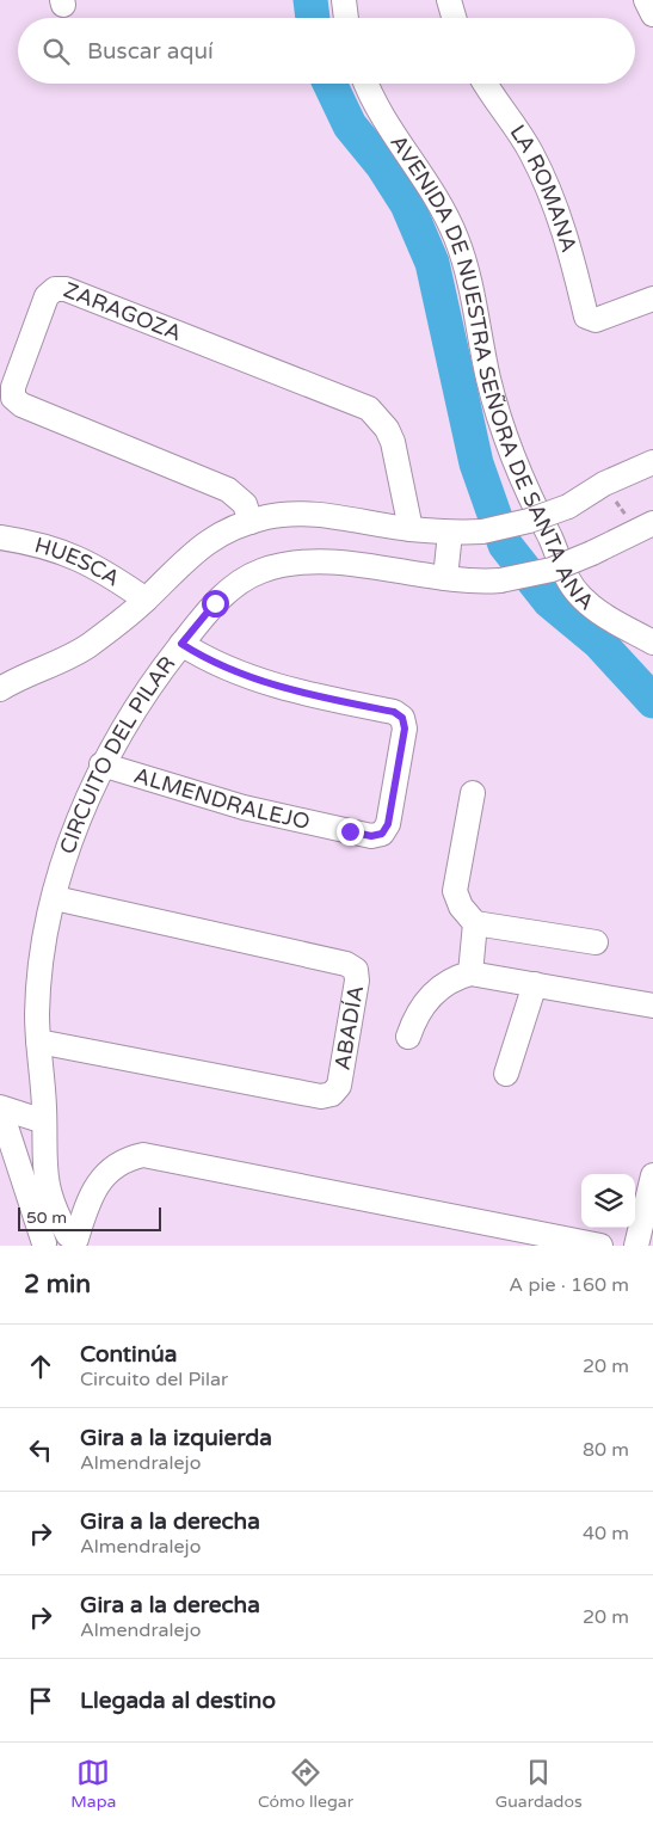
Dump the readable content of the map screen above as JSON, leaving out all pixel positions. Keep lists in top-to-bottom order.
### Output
{
  "streets": {
    "street": [
      "LA ROMANA",
      "ZARAGOZA",
      "AVENIDA DE NUESTRA SEÑORA DE SANTA ANA",
      "HUESCA",
      "CIRCUITO DEL PILAR",
      "ALMENDRALEJO",
      "ABADÍA"
    ]
  },
  "crossings": [
    ["CIRCUITO DEL PILAR", "ALMENDRALEJO"],
    ["CIRCUITO DEL PILAR", "ABADÍA"]
  ],
  "scale_bar": "50 m",
  "page": {
    "search": "Buscar aquí",
    "scale": "50 m",
    "heading": ["2 min", "A pie · 160 m"],
    "list": [
      ["Continúa", "Circuito del Pilar", "20 m"],
      ["Gira a la izquierda", "Almendralejo", "80 m"],
      ["Gira a la derecha", "Almendralejo", "40 m"],
      ["Gira a la derecha", "Almendralejo", "20 m"],
      "Llegada al destino"
    ],
    "nav": ["Mapa", "Cómo llegar", "Guardados"]
  }
}
